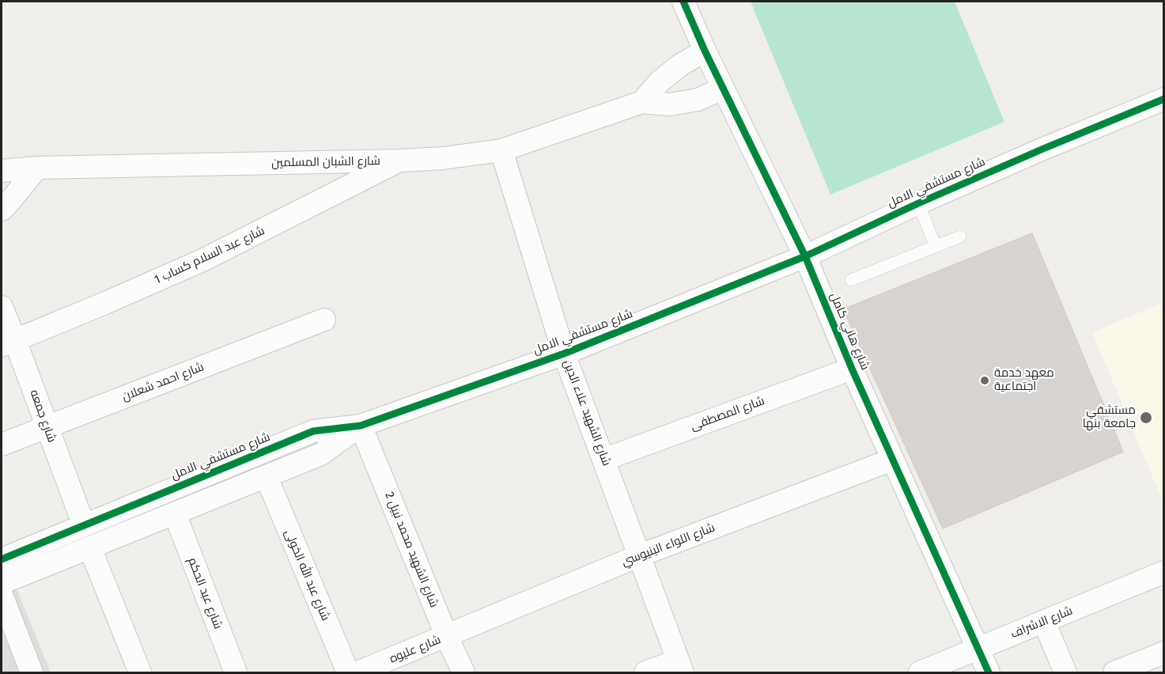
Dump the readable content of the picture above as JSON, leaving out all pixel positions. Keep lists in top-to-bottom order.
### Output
{
  "streets": {
    "street": [
      "شارع الشبان المسلمين",
      "شارع مستشفي الامل",
      "شارع عبد السلام كساب 1",
      "شارع هاني كامل",
      "شارع احمد شعلان",
      "شارع الشهيد علاء الدين",
      "شارع المصطفى",
      "شارع جمعه",
      "شارع اللواء البنيوسي",
      "شارع الشهيد محمد نبيل 2",
      "شارع عبد الله الخولى",
      "شارع عبد الحكم",
      "شارع الاشراف",
      "شارع عليوه"
    ]
  },
  "crossings": [
    ["شارع الشبان المسلمين", "شارع عبد السلام كساب 1"],
    ["شارع الشبان المسلمين", "شارع هاني كامل"],
    ["شارع الشبان المسلمين", "شارع الشهيد علاء الدين"],
    ["شارع مستشفي الامل", "شارع هاني كامل"],
    ["شارع مستشفي الامل", "شارع الشهيد علاء الدين"],
    ["شارع مستشفي الامل", "شارع جمعه"],
    ["شارع مستشفي الامل", "شارع الشهيد محمد نبيل 2"],
    ["شارع مستشفي الامل", "شارع عبد الله الخولى"],
    ["شارع مستشفي الامل", "شارع عبد الحكم"],
    ["شارع عبد السلام كساب 1", "شارع جمعه"],
    ["شارع هاني كامل", "شارع المصطفى"],
    ["شارع هاني كامل", "شارع اللواء البنيوسي"],
    ["شارع هاني كامل", "شارع الاشراف"],
    ["شارع احمد شعلان", "شارع جمعه"],
    ["شارع الشهيد علاء الدين", "شارع المصطفى"],
    ["شارع الشهيد علاء الدين", "شارع اللواء البنيوسي"],
    ["شارع اللواء البنيوسي", "شارع الشهيد محمد نبيل 2"],
    ["شارع اللواء البنيوسي", "شارع عليوه"],
    ["شارع الشهيد محمد نبيل 2", "شارع عليوه"]
  ],
  "places": ["معهد خدمة اجتماعية", "مستشفي جامعة بنها"]
}
